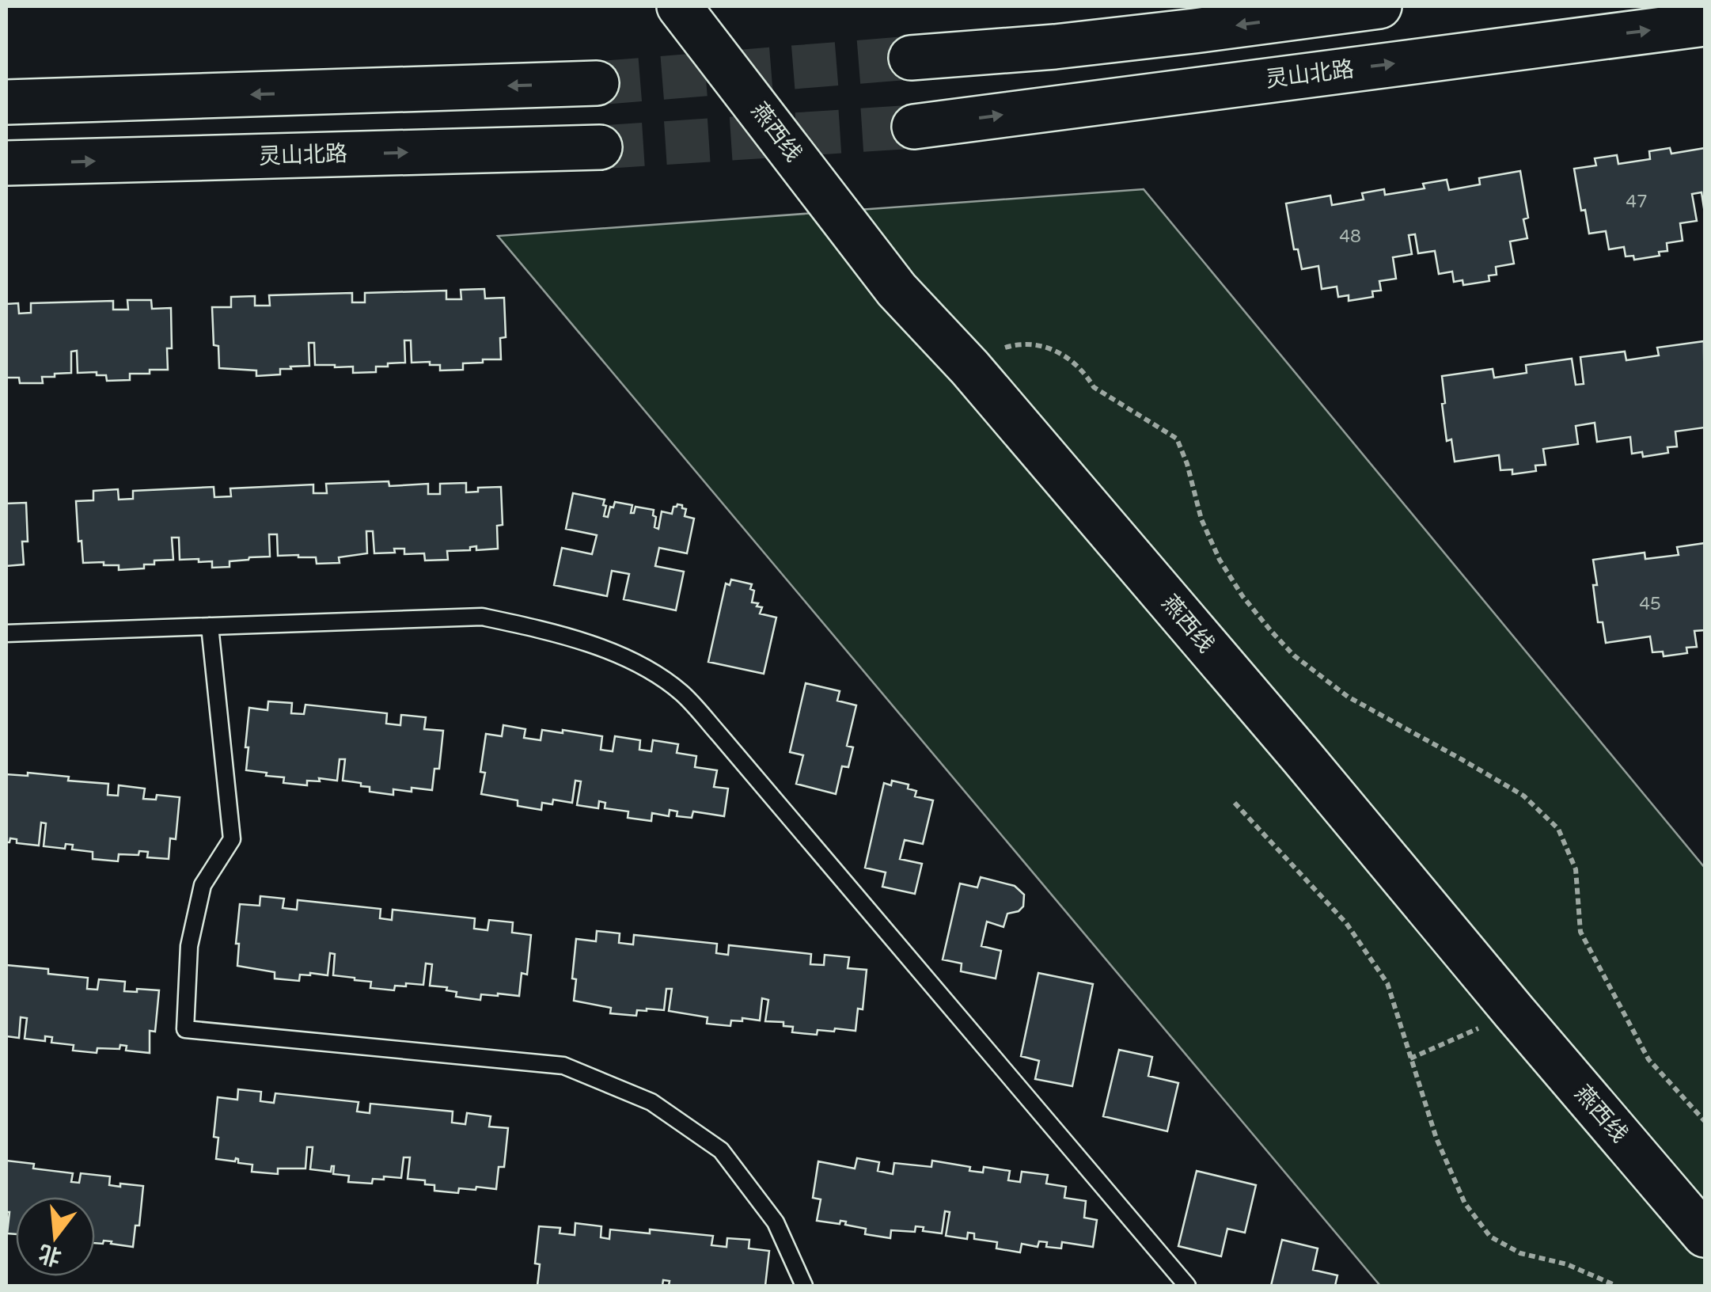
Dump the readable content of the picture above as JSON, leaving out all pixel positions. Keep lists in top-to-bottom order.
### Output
{
  "streets": {
    "street": ["灵山北路", "燕西线"]
  },
  "house_numbers": ["47", "48", "45"],
  "north": "bottom"
}
